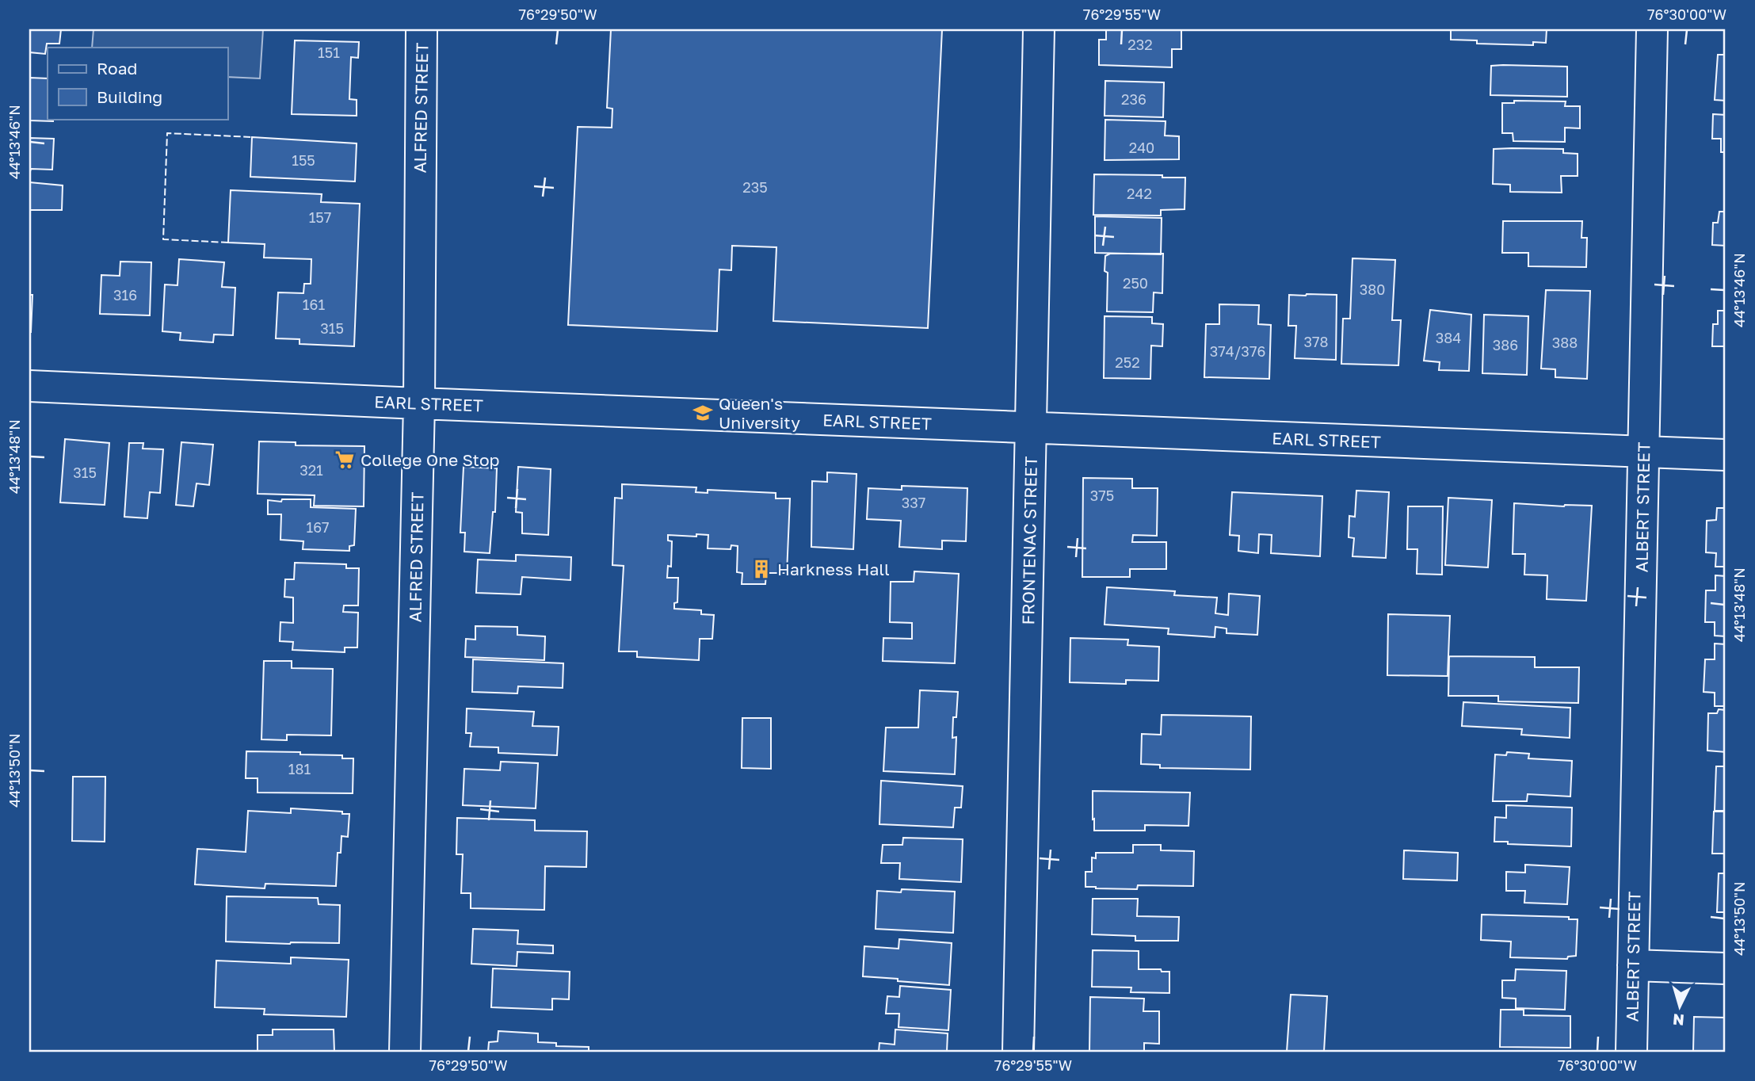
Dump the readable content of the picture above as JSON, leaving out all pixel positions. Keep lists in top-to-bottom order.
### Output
{
  "streets": {
    "street": [
      "ALFRED STREET",
      "EARL STREET",
      "ALBERT STREET",
      "FRONTENAC STREET"
    ]
  },
  "crossings": [
    ["ALFRED STREET", "EARL STREET"],
    ["EARL STREET", "ALBERT STREET"],
    ["EARL STREET", "FRONTENAC STREET"]
  ],
  "places": {
    "school or university": ["Queen's University"],
    "supermarket": ["College One Stop"],
    "building": ["Harkness Hall"]
  },
  "house_numbers": [
    "232",
    "151",
    "236",
    "240",
    "155",
    "235",
    "242",
    "157",
    "250",
    "380",
    "316",
    "161",
    "315",
    "384",
    "378",
    "388",
    "386",
    "374/376",
    "252",
    "321",
    "315",
    "375",
    "337",
    "167",
    "181"
  ],
  "legend": ["Road", "Building"],
  "north": "bottom",
  "coordinates": [
    "76°29'50\"W",
    "76°29'55\"W",
    "76°30'00\"W",
    "44°13'46\"N",
    "44°13'48\"N",
    "44°13'50\"N"
  ]
}
